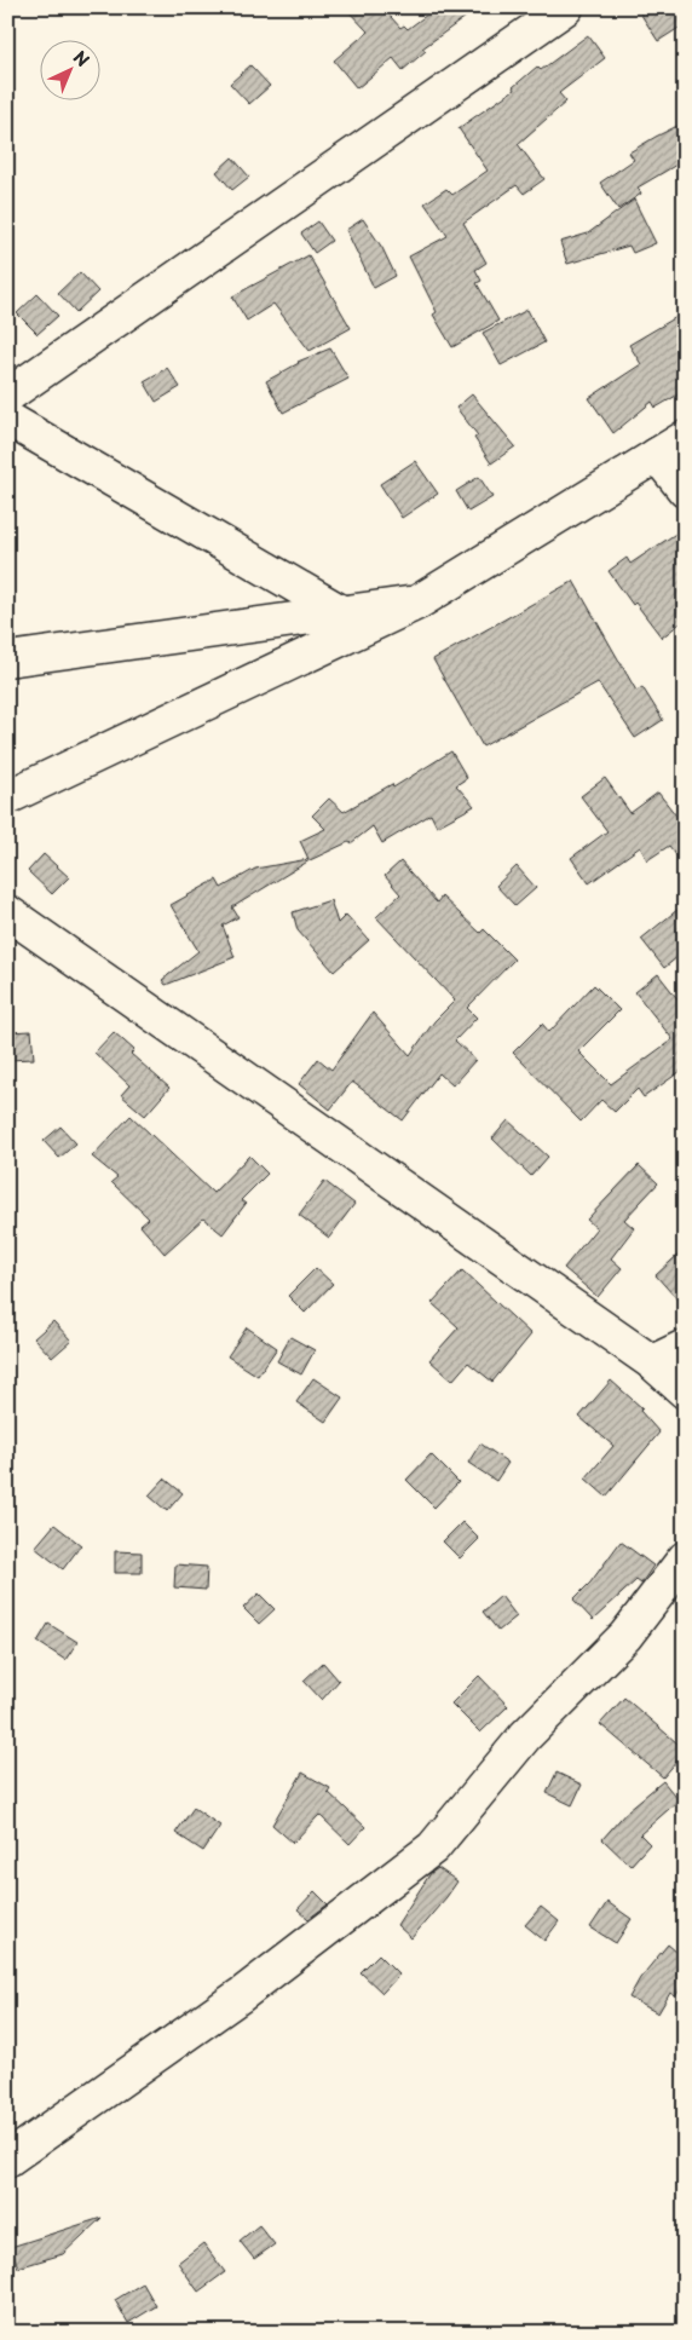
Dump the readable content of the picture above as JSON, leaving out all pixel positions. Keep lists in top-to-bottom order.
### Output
{
  "north": "top right"
}
